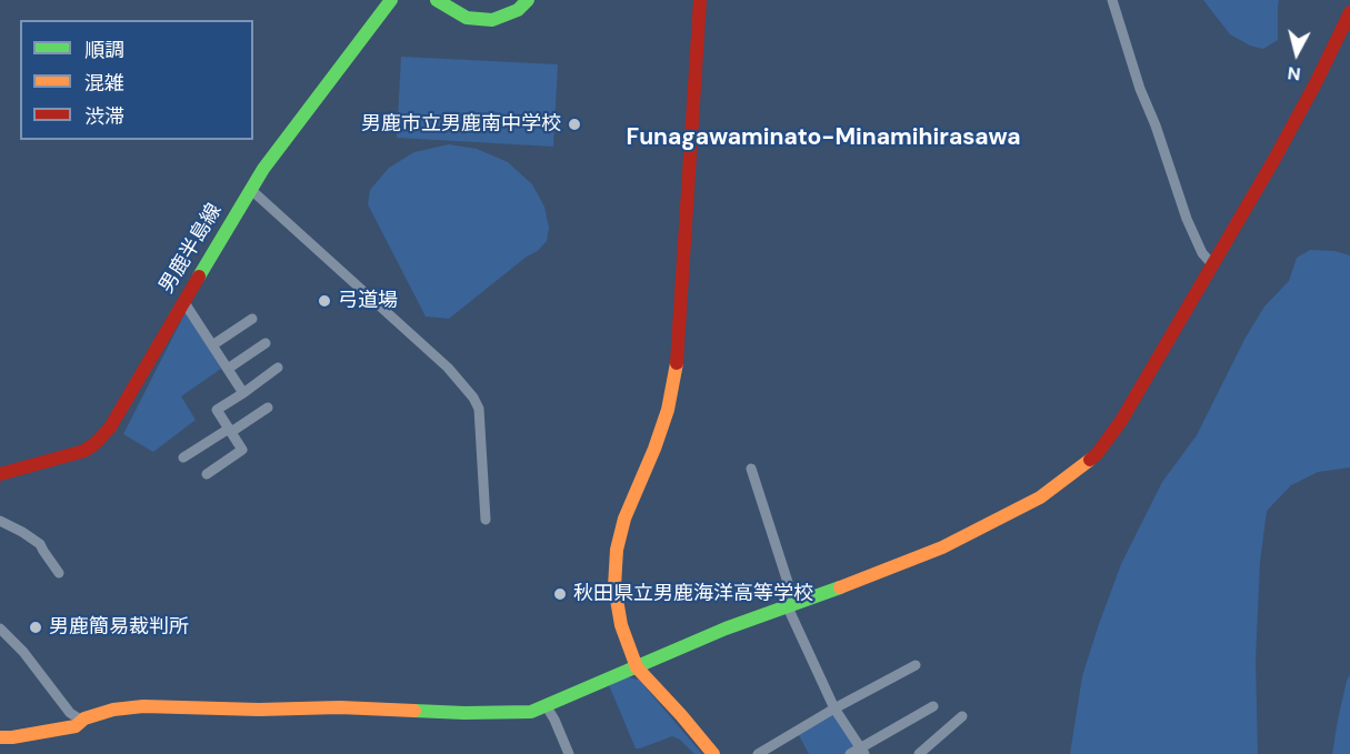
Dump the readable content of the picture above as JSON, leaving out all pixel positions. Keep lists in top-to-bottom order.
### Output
{
  "streets": {
    "street": ["男鹿半島線"]
  },
  "districts": ["Funagawaminato-Minamihirasawa"],
  "places": [
    "男鹿市立男鹿南中学校",
    "弓道場",
    "秋田県立男鹿海洋高等学校",
    "男鹿簡易裁判所"
  ],
  "legend": ["順調", "混雑", "渋滞"],
  "north": "bottom"
}
